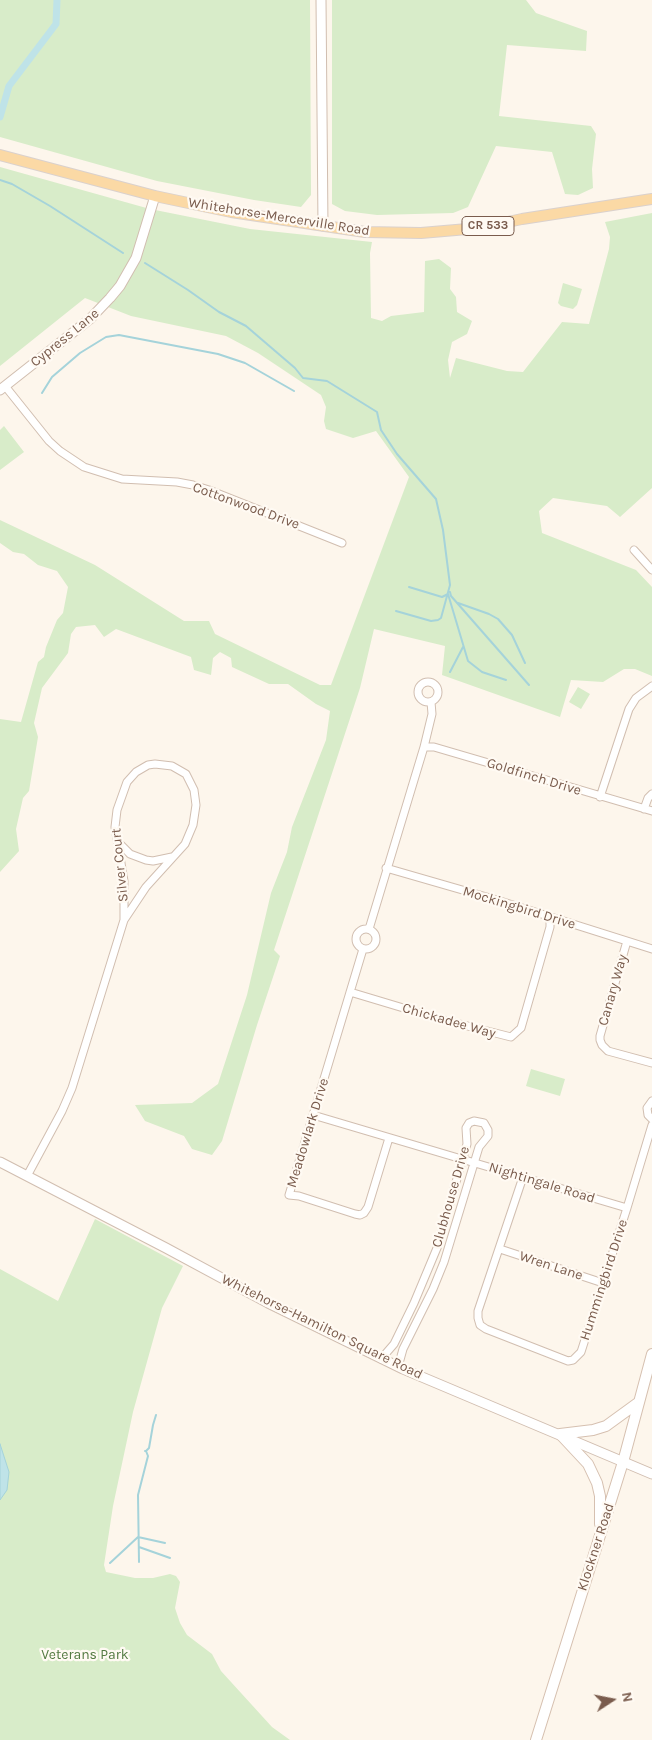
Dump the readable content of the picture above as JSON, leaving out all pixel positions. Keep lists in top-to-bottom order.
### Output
{
  "streets": {
    "main road": ["Whitehorse-Mercerville Road", "CR 533", "Klockner Road"],
    "street": [
      "Cypress Lane",
      "Cottonwood Drive",
      "Goldfinch Drive",
      "Silver Court",
      "Mockingbird Drive",
      "Canary Way",
      "Chickadee Way",
      "Meadowlark Drive",
      "Nightingale Road",
      "Clubhouse Drive",
      "Wren Lane",
      "Hummingbird Drive",
      "Whitehorse-Hamilton Square Road"
    ]
  },
  "crossings": [
    ["Whitehorse-Mercerville Road", "Cypress Lane"],
    ["Cypress Lane", "Cottonwood Drive"],
    ["Goldfinch Drive", "Meadowlark Drive"],
    ["Silver Court", "Whitehorse-Hamilton Square Road"],
    ["Mockingbird Drive", "Canary Way"],
    ["Mockingbird Drive", "Chickadee Way"],
    ["Mockingbird Drive", "Meadowlark Drive"],
    ["Chickadee Way", "Meadowlark Drive"],
    ["Meadowlark Drive", "Nightingale Road"],
    ["Nightingale Road", "Clubhouse Drive"],
    ["Nightingale Road", "Hummingbird Drive"],
    ["Clubhouse Drive", "Whitehorse-Hamilton Square Road"],
    ["Wren Lane", "Hummingbird Drive"],
    ["Whitehorse-Hamilton Square Road", "Klockner Road"]
  ],
  "parks": ["Veterans Park"],
  "north": "right"
}
